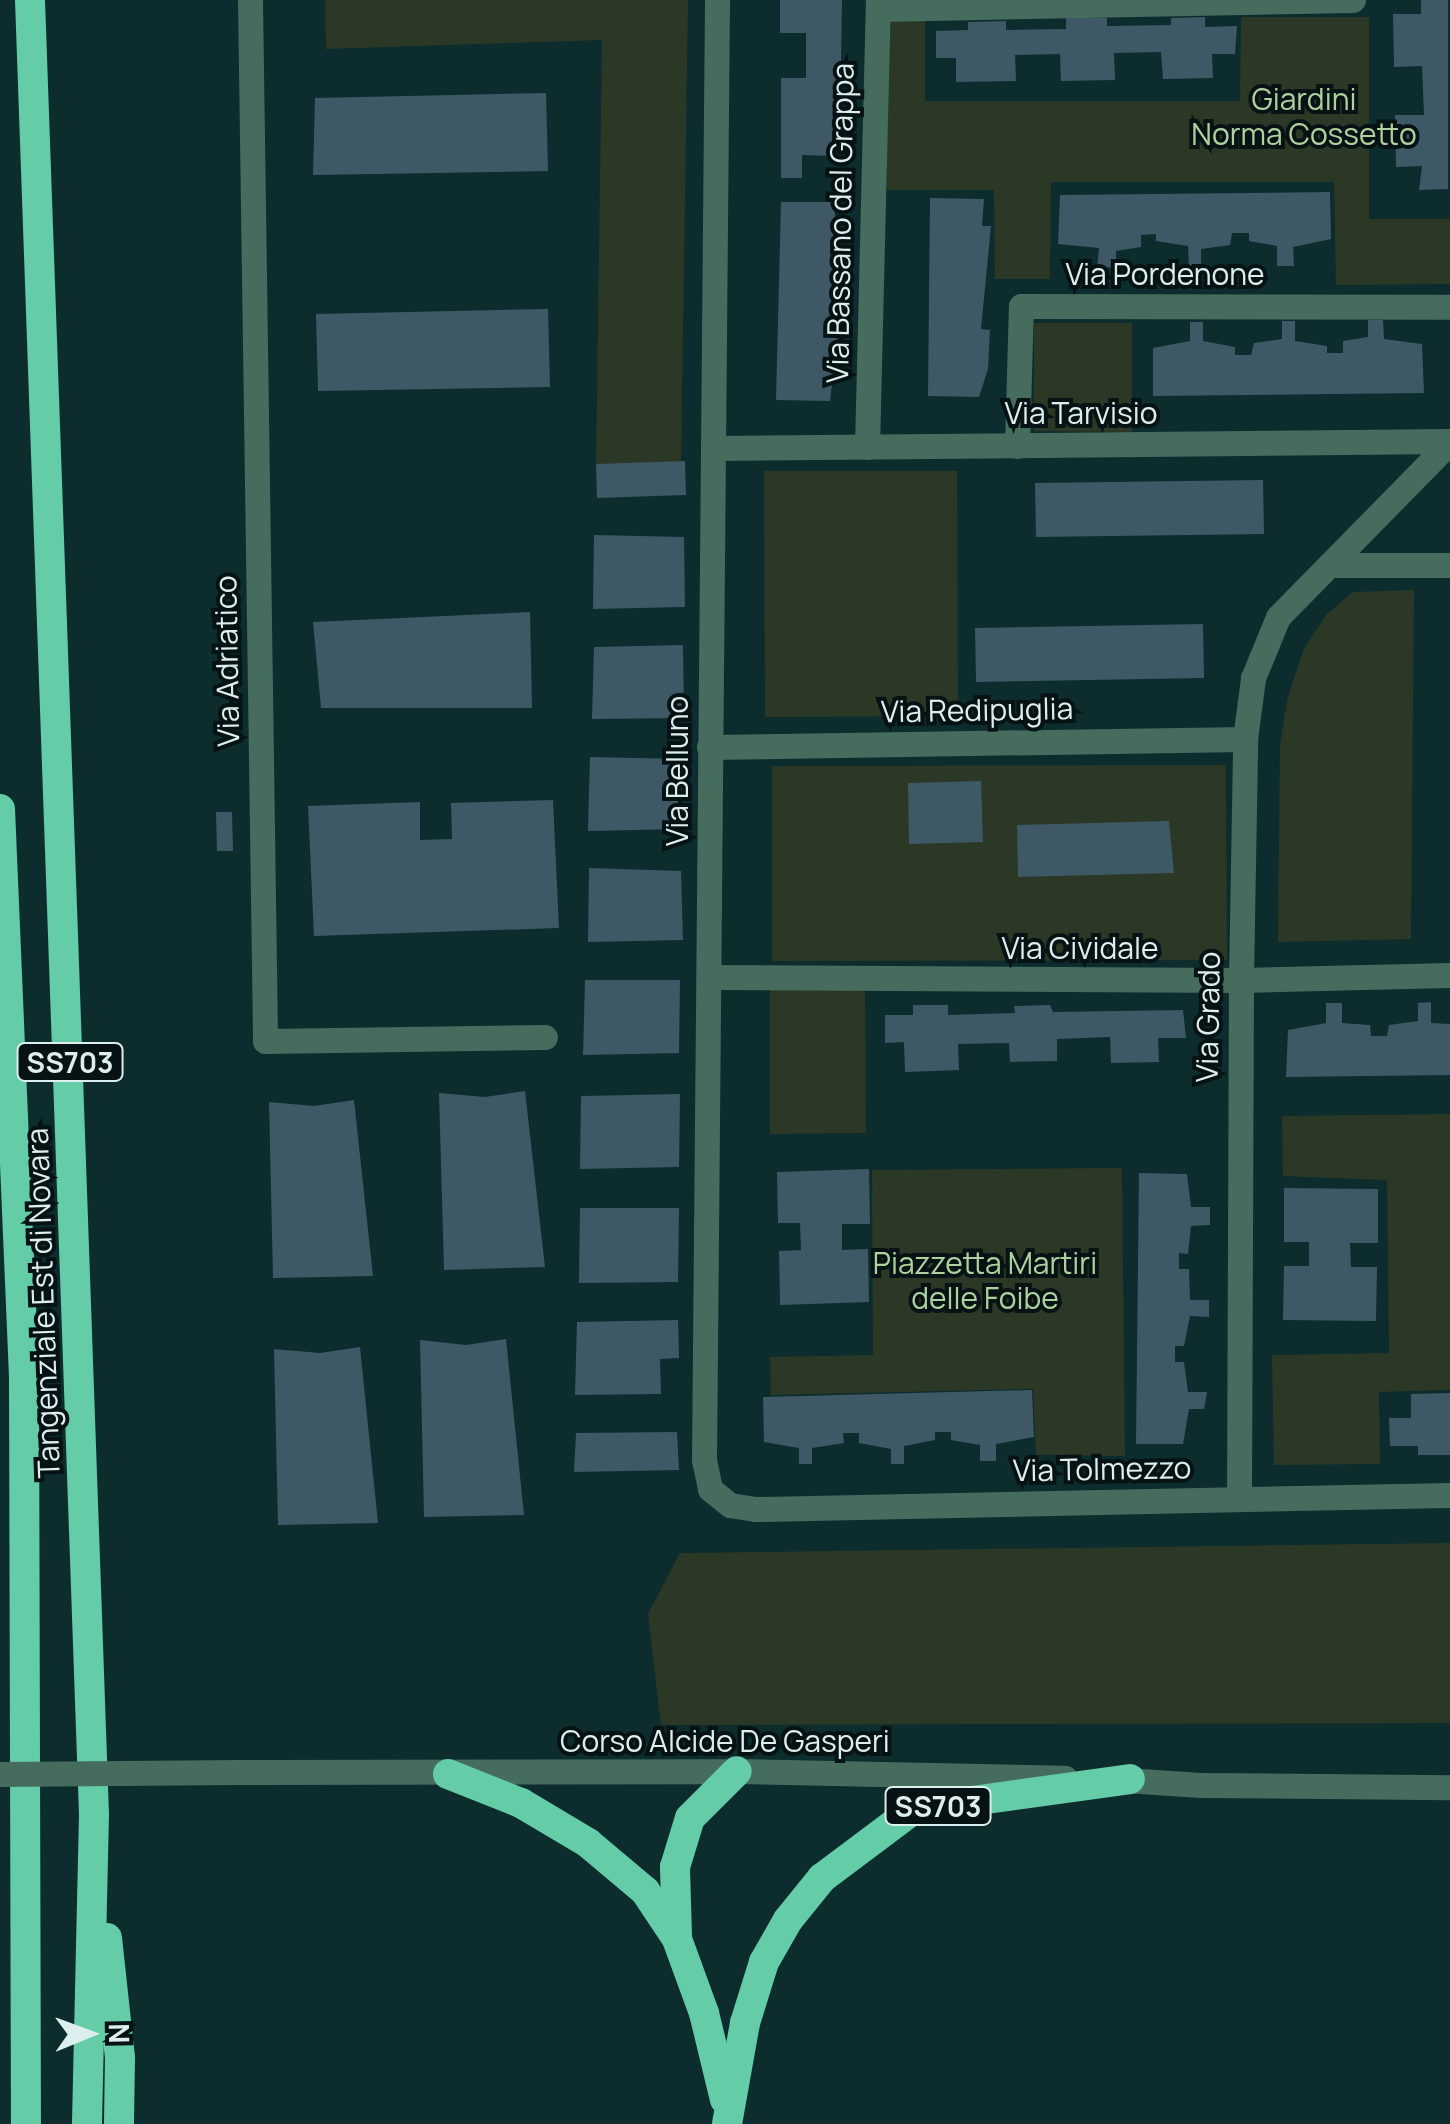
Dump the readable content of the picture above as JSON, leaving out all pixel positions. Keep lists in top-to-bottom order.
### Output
{
  "streets": {
    "highway": ["SS703", "Tangenziale Est di Novara"],
    "street": [
      "Via Bassano del Grappa",
      "Via Pordenone",
      "Via Tarvisio",
      "Via Adriatico",
      "Via Redipuglia",
      "Via Belluno",
      "Via Cividale",
      "Via Grado",
      "Via Tolmezzo",
      "Corso Alcide De Gasperi"
    ]
  },
  "crossings": [
    ["Via Bassano del Grappa", "Via Tarvisio"],
    ["Via Pordenone", "Via Tarvisio"],
    ["Via Tarvisio", "Via Belluno"],
    ["Via Tarvisio", "Via Grado"],
    ["Via Redipuglia", "Via Belluno"],
    ["Via Redipuglia", "Via Grado"],
    ["Via Belluno", "Via Cividale"],
    ["Via Belluno", "Via Tolmezzo"],
    ["Via Cividale", "Via Grado"],
    ["Via Grado", "Via Tolmezzo"],
    ["SS703", "Tangenziale Est di Novara"],
    ["SS703", "Corso Alcide De Gasperi"]
  ],
  "parks": ["Giardini Norma Cossetto", "Piazzetta Martiri delle Foibe"],
  "north": "right"
}
